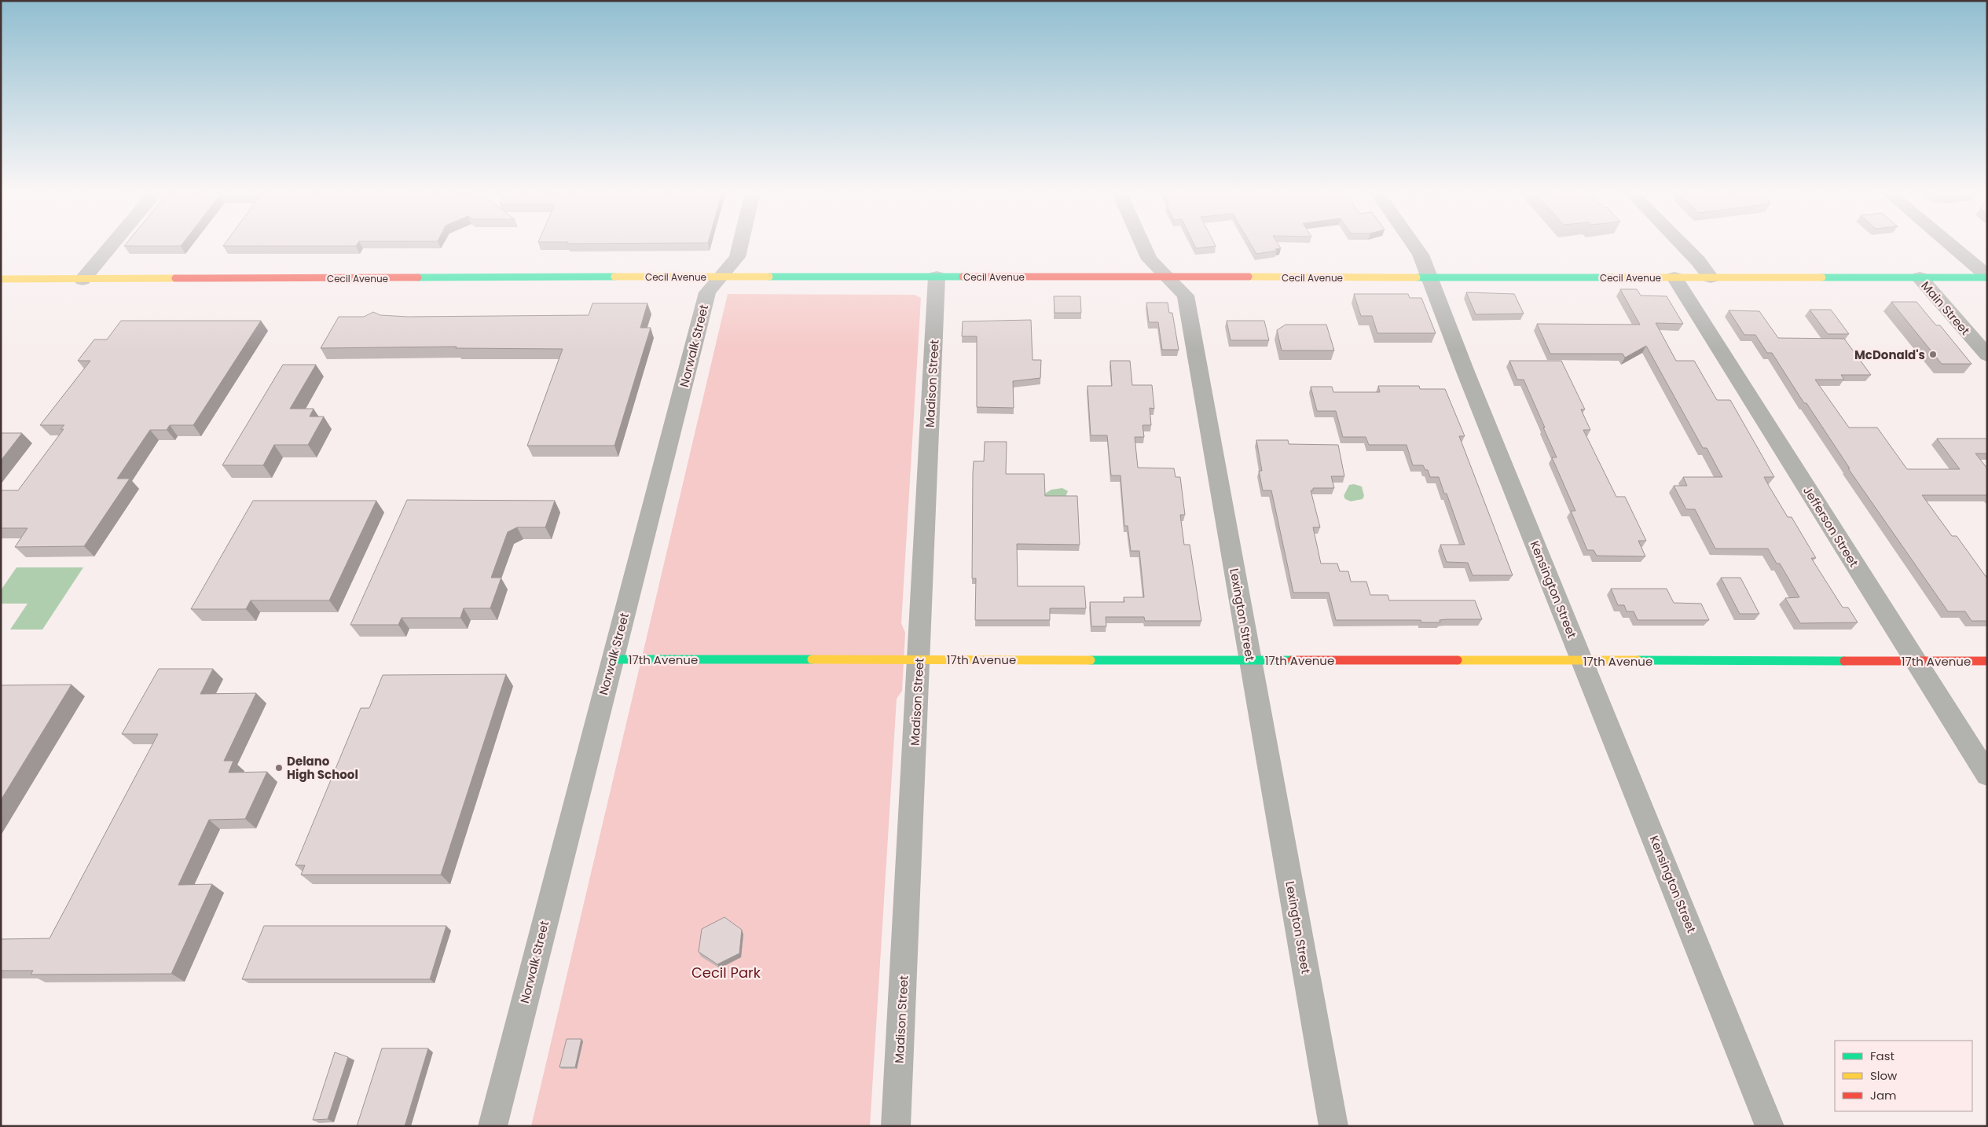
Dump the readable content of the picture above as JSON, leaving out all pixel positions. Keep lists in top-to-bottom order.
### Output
{
  "streets": {
    "main road": ["Cecil Avenue", "17th Avenue"],
    "street": [
      "Main Street",
      "Norwalk Street",
      "Madison Street",
      "Jefferson Street",
      "Kensington Street",
      "Lexington Street"
    ]
  },
  "crossings": [
    ["Cecil Avenue", "Main Street"],
    ["Cecil Avenue", "Norwalk Street"],
    ["Cecil Avenue", "Madison Street"],
    ["Cecil Avenue", "Jefferson Street"],
    ["Cecil Avenue", "Kensington Street"],
    ["Cecil Avenue", "Lexington Street"],
    ["Norwalk Street", "17th Avenue"],
    ["Madison Street", "17th Avenue"],
    ["Jefferson Street", "17th Avenue"],
    ["Kensington Street", "17th Avenue"],
    ["Lexington Street", "17th Avenue"]
  ],
  "parks": ["Cecil Park"],
  "places": ["McDonald's", "Delano High School"],
  "legend": ["Fast", "Slow", "Jam"]
}
